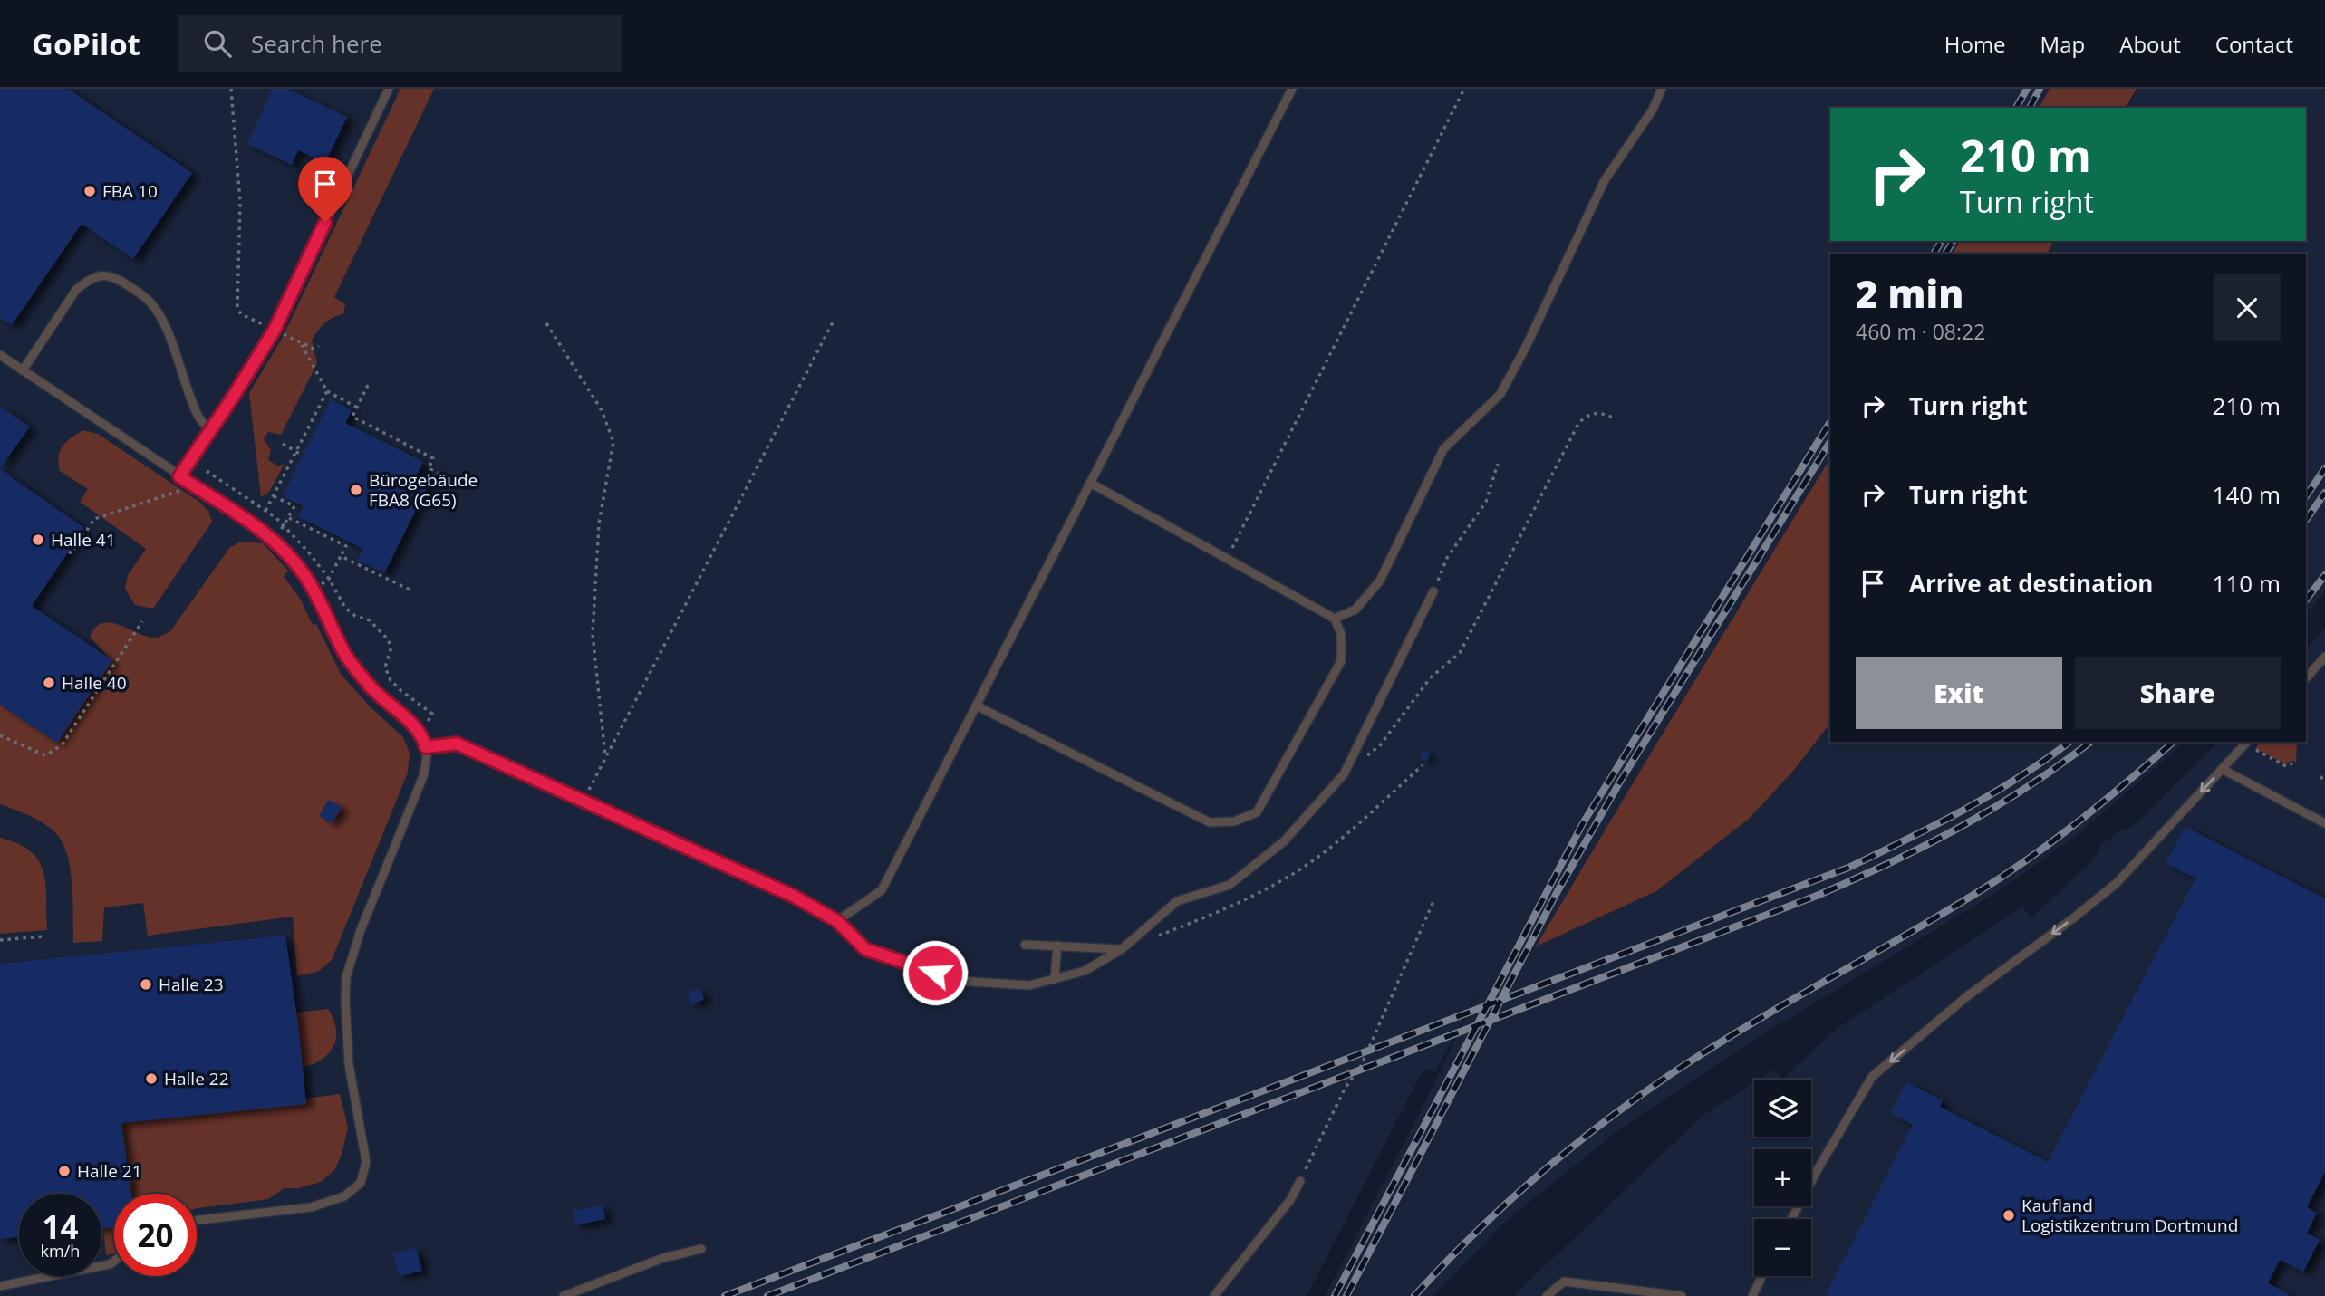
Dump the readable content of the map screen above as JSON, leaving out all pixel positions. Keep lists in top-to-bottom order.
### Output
{
  "places": [
    "FBA 10",
    "Bürogebäude FBA8 (G65)",
    "Halle 41",
    "Halle 40",
    "Halle 23",
    "Halle 22",
    "Halle 21",
    "Kaufland Logistikzentrum Dortmund"
  ],
  "page": {
    "header": "GoPilot",
    "search": "Search here",
    "nav": [
      "Home",
      "Map",
      "About",
      "Contact"
    ],
    "turn": ["210 m", "Turn right"],
    "heading": ["2 min", "460 m · 08:22"],
    "list": [
      {
        "name": "Turn right",
        "value": "210 m"
      },
      {
        "name": "Turn right",
        "value": "140 m"
      },
      {
        "name": "Arrive at destination",
        "value": "110 m"
      }
    ],
    "buttons": ["Exit", "Share"],
    "map_buttons": ["+", "−"],
    "speed": "14 km/h",
    "limit": "20"
  }
}
